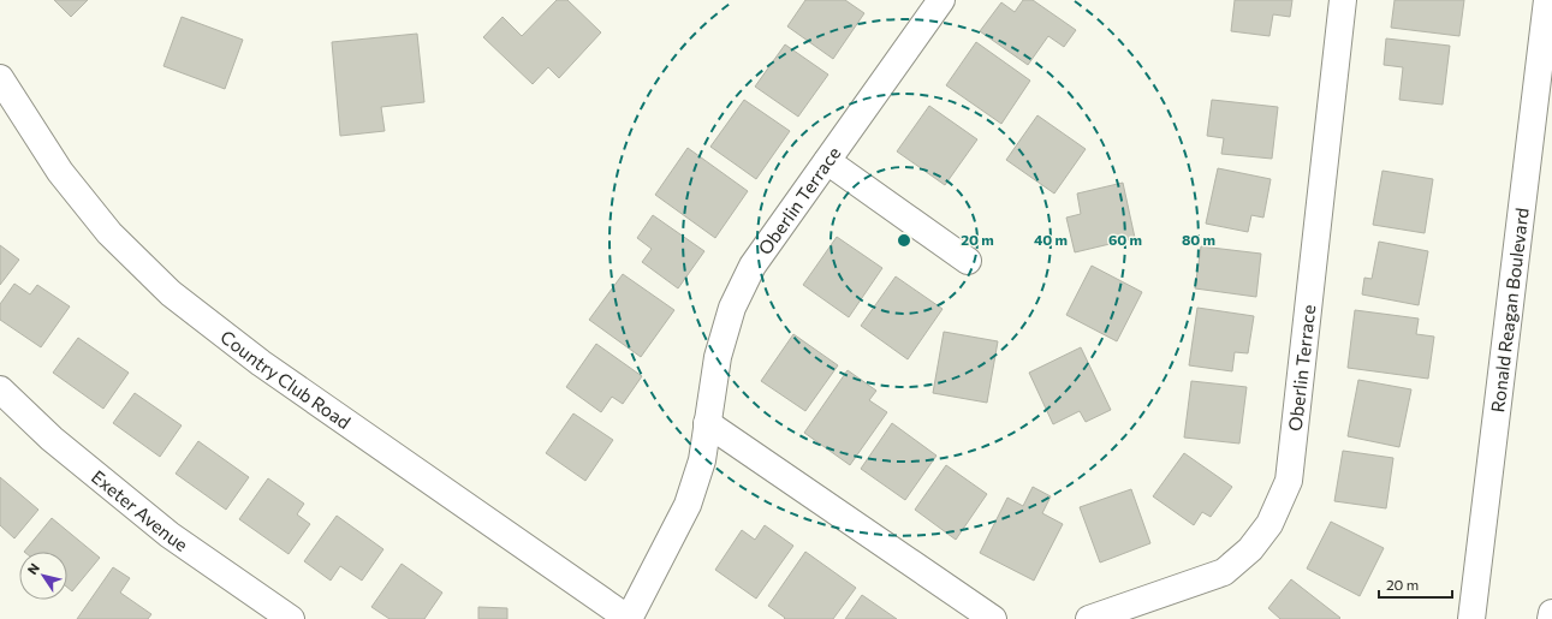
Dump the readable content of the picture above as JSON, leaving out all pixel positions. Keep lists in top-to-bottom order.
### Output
{
  "streets": {
    "street": [
      "Oberlin Terrace",
      "Ronald Reagan Boulevard",
      "Country Club Road",
      "Exeter Avenue"
    ]
  },
  "crossings": [
    ["Oberlin Terrace", "Country Club Road"]
  ],
  "scale_bar": "20 m",
  "north": "top left",
  "rings": [
    "20 m",
    "40 m",
    "60 m",
    "80 m"
  ]
}
